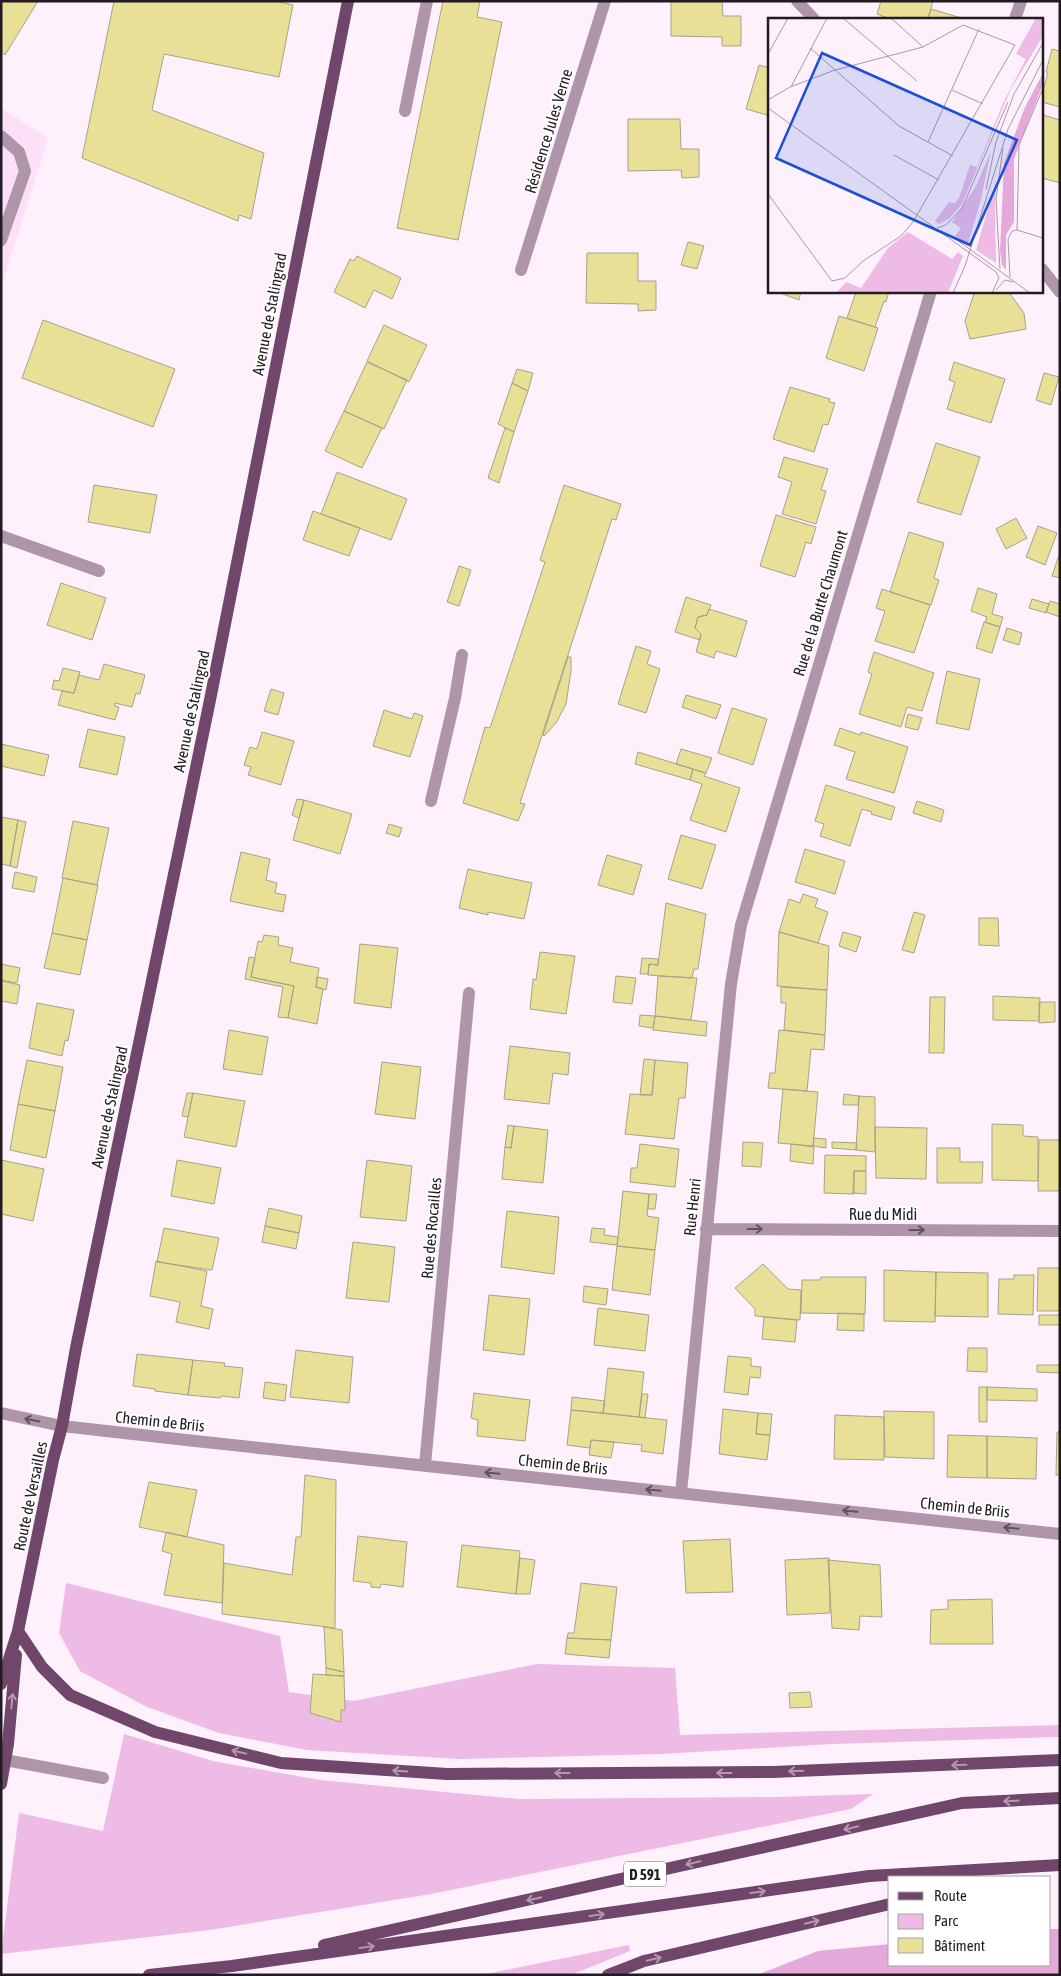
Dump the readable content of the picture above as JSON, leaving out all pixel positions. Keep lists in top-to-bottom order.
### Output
{
  "streets": {
    "main road": ["Avenue de Stalingrad", "Route de Versailles", "D 591"],
    "street": [
      "Résidence Jules Verne",
      "Rue de la Butte Chaumont",
      "Rue Henri",
      "Rue du Midi",
      "Rue des Rocailles",
      "Chemin de Briis"
    ]
  },
  "crossings": [
    ["Avenue de Stalingrad", "Chemin de Briis"],
    ["Avenue de Stalingrad", "Route de Versailles"],
    ["Rue de la Butte Chaumont", "Rue Henri"],
    ["Rue Henri", "Rue du Midi"],
    ["Rue Henri", "Chemin de Briis"],
    ["Rue des Rocailles", "Chemin de Briis"],
    ["Chemin de Briis", "Route de Versailles"]
  ],
  "one_way": ["Rue du Midi", "Chemin de Briis"],
  "legend": ["Route", "Parc", "Bâtiment"]
}
